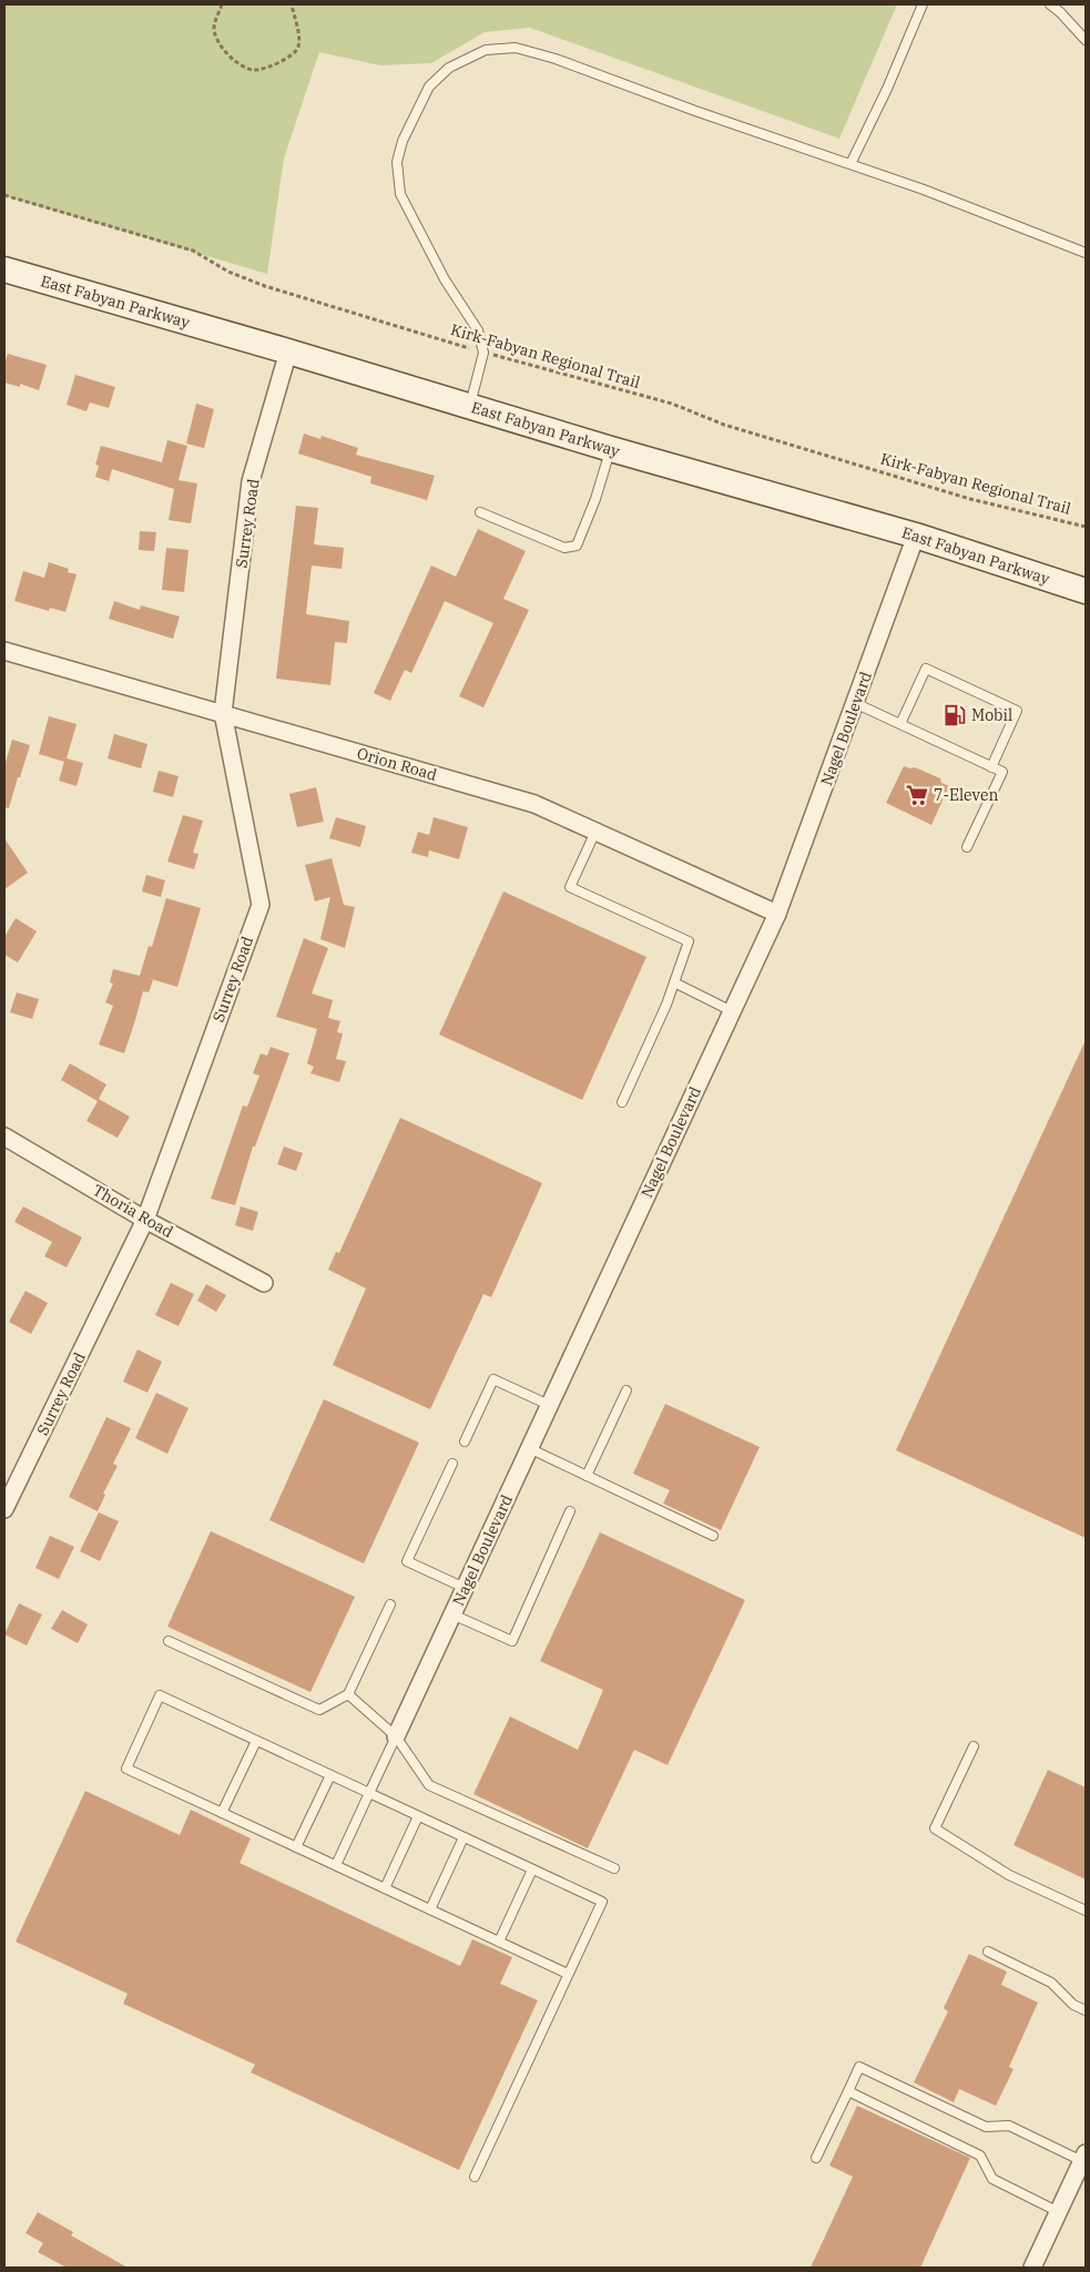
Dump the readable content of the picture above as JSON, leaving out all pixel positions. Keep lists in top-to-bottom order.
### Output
{
  "streets": {
    "main road": ["East Fabyan Parkway"],
    "street": [
      "Surrey Road",
      "Nagel Boulevard",
      "Orion Road",
      "Thoria Road"
    ],
    "path": ["Kirk-Fabyan Regional Trail"]
  },
  "crossings": [
    ["East Fabyan Parkway", "Surrey Road"],
    ["East Fabyan Parkway", "Nagel Boulevard"],
    ["Surrey Road", "Orion Road"],
    ["Surrey Road", "Thoria Road"],
    ["Nagel Boulevard", "Orion Road"]
  ],
  "places": {
    "fuel station": ["Mobil"],
    "supermarket": ["7-Eleven"]
  }
}
